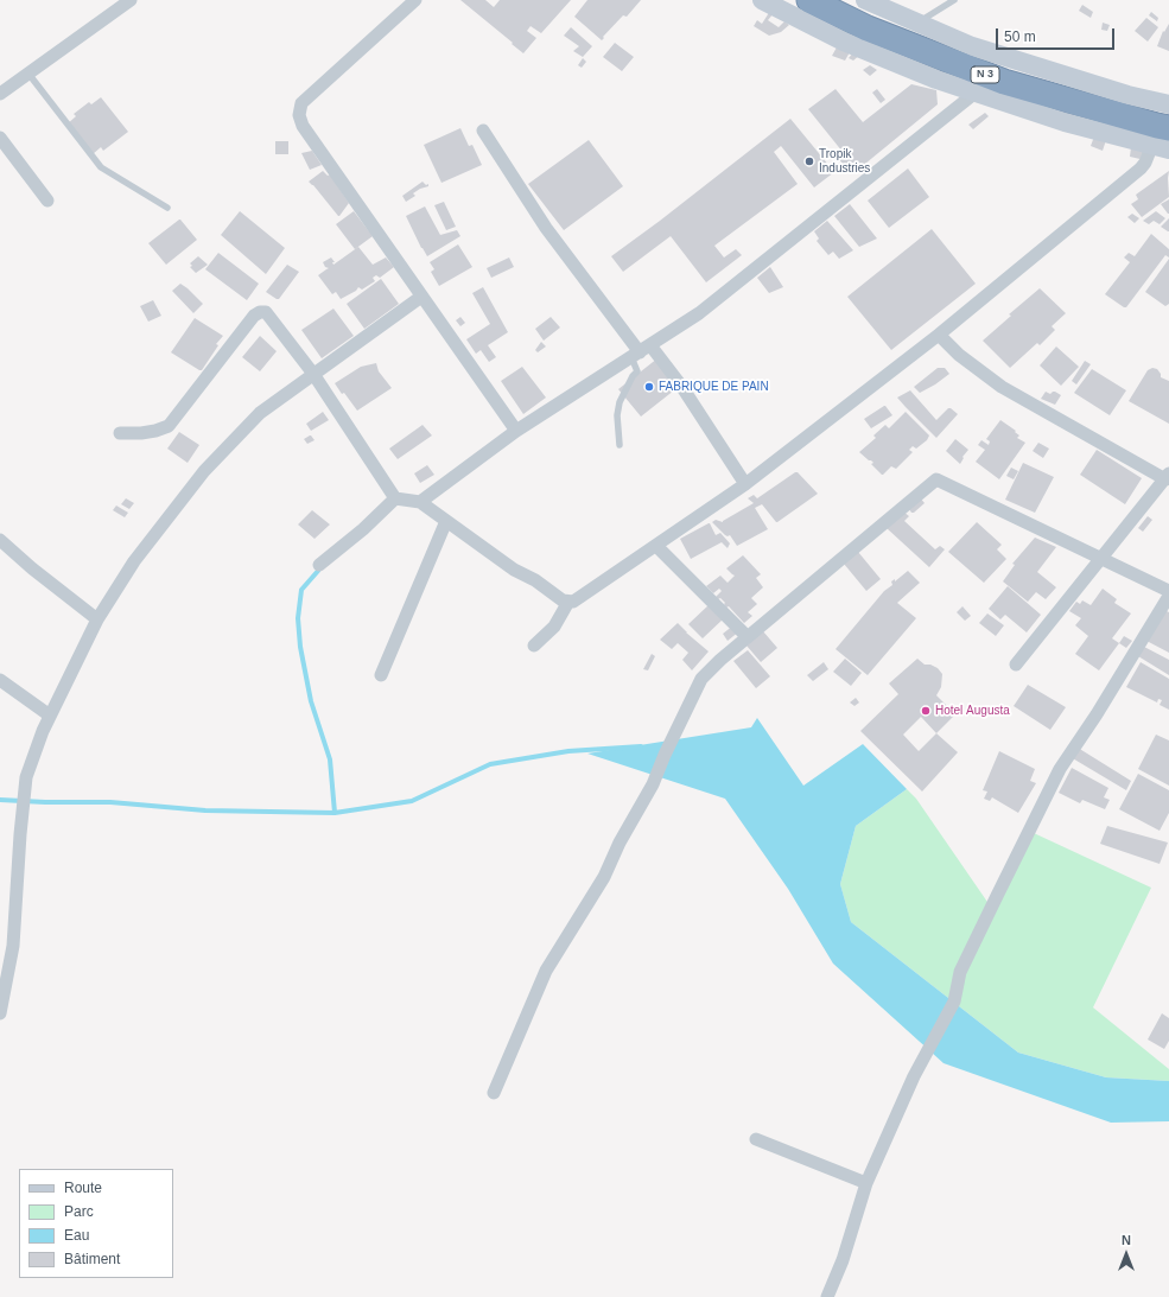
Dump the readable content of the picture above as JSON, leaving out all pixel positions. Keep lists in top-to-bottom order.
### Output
{
  "streets": {
    "highway": ["N 3"]
  },
  "places": ["Tropik Industries", "FABRIQUE DE PAIN", "Hotel Augusta"],
  "legend": [
    "Route",
    "Parc",
    "Eau",
    "Bâtiment"
  ],
  "scale_bar": "50 m",
  "north": "top"
}
